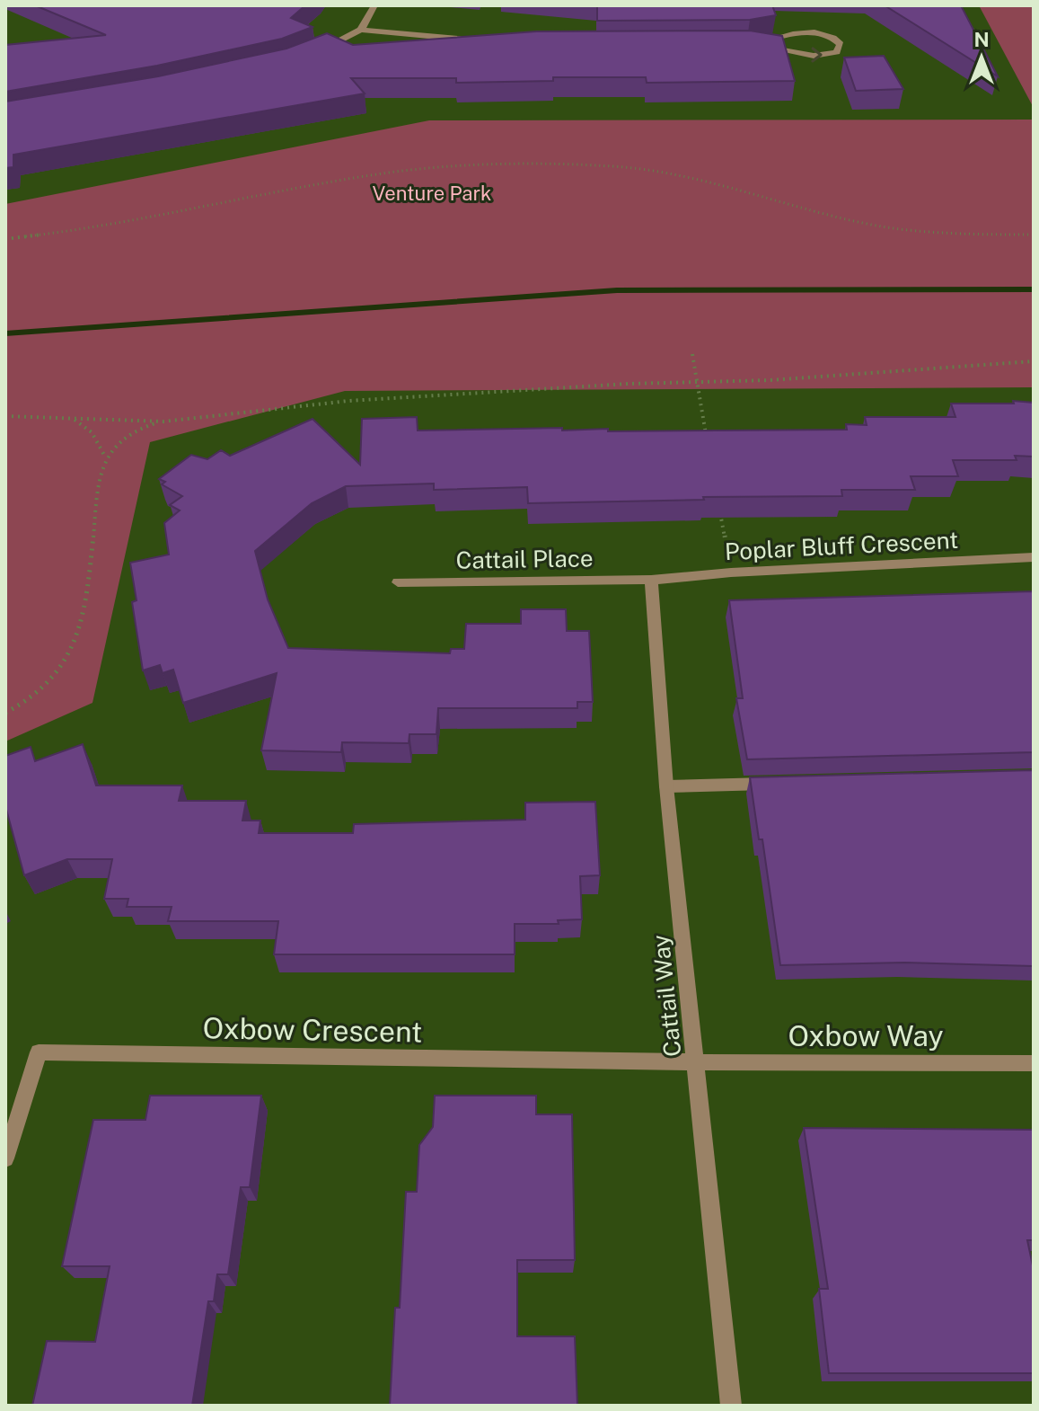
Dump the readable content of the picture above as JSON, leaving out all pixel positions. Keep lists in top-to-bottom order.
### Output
{
  "streets": {
    "street": [
      "Poplar Bluff Crescent",
      "Cattail Place",
      "Cattail Way",
      "Oxbow Crescent",
      "Oxbow Way"
    ]
  },
  "crossings": [
    ["Poplar Bluff Crescent", "Cattail Place"],
    ["Poplar Bluff Crescent", "Cattail Way"],
    ["Cattail Place", "Cattail Way"],
    ["Cattail Way", "Oxbow Crescent"],
    ["Cattail Way", "Oxbow Way"],
    ["Oxbow Crescent", "Oxbow Way"]
  ],
  "parks": ["Venture Park"],
  "north": "top"
}
